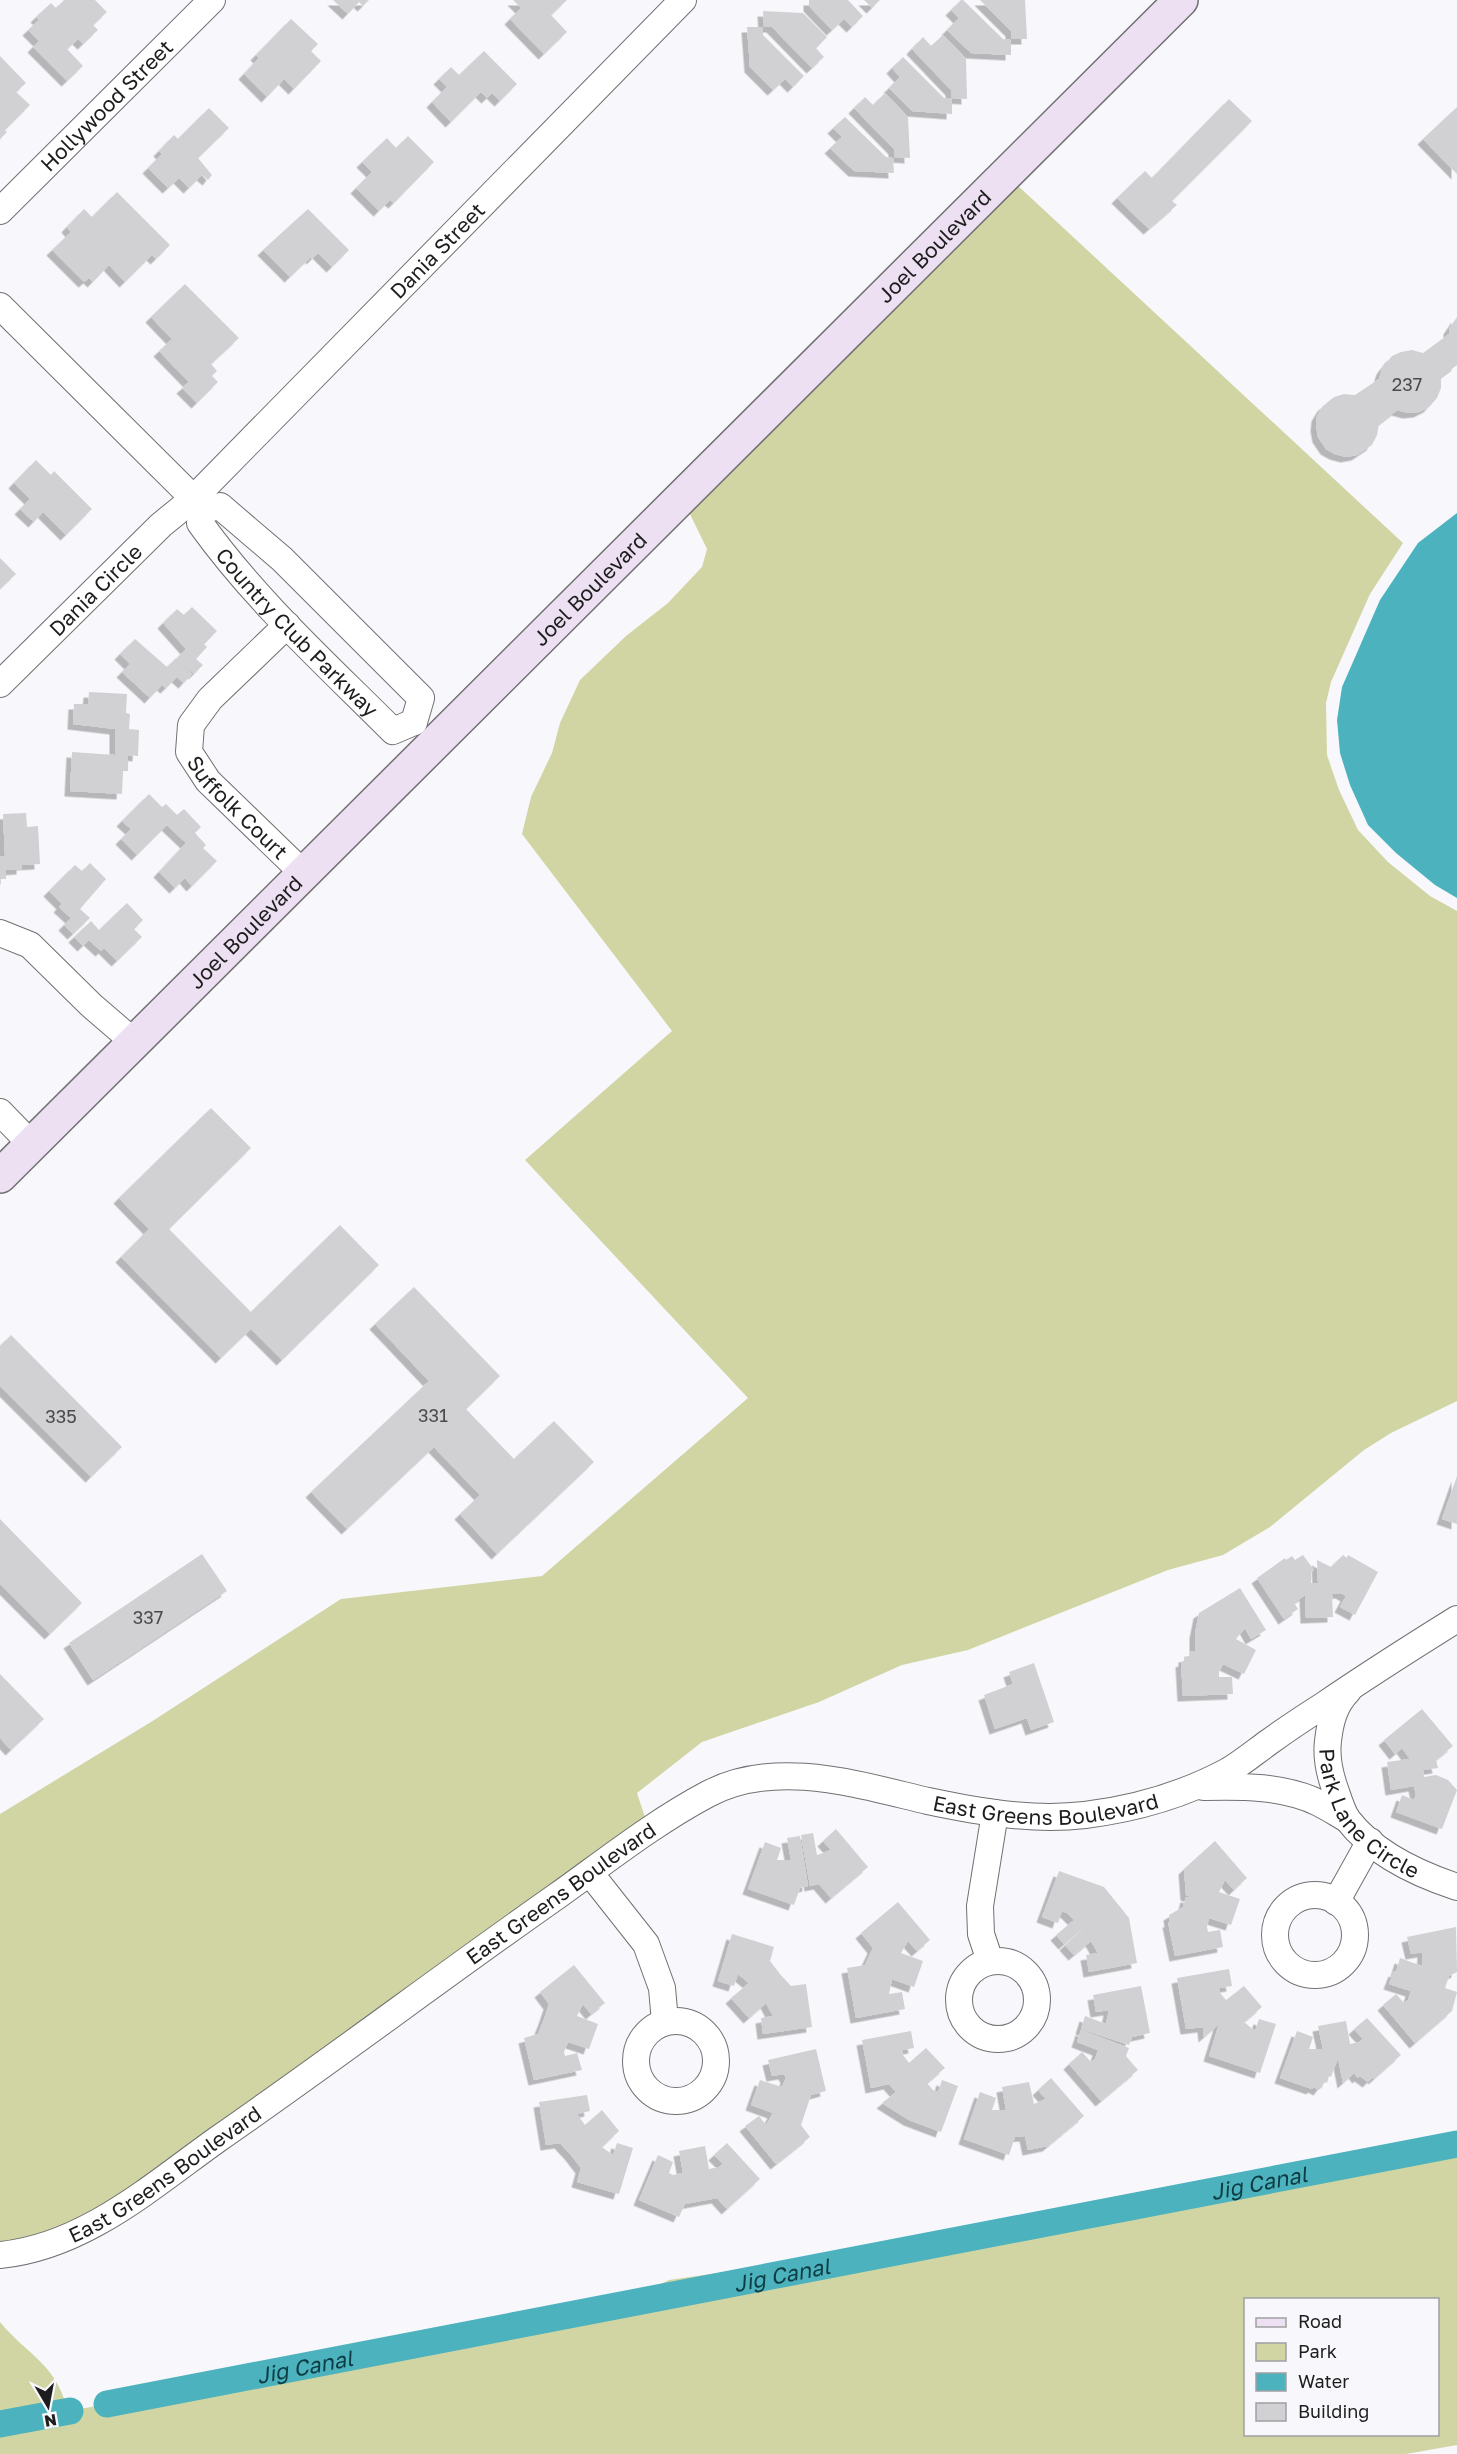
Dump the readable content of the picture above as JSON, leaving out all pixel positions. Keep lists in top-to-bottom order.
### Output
{
  "streets": {
    "main road": ["Joel Boulevard"],
    "street": [
      "Hollywood Street",
      "Dania Street",
      "Dania Circle",
      "Country Club Parkway",
      "Suffolk Court",
      "East Greens Boulevard",
      "Park Lane Circle"
    ]
  },
  "crossings": [
    ["Joel Boulevard", "Country Club Parkway"],
    ["Joel Boulevard", "Suffolk Court"],
    ["Dania Street", "Dania Circle"],
    ["Dania Street", "Country Club Parkway"],
    ["Dania Circle", "Country Club Parkway"],
    ["Country Club Parkway", "Suffolk Court"],
    ["East Greens Boulevard", "Park Lane Circle"]
  ],
  "water": ["Jig Canal"],
  "house_numbers": [
    "237",
    "331",
    "335",
    "337"
  ],
  "legend": [
    "Road",
    "Park",
    "Water",
    "Building"
  ],
  "north": "bottom"
}
